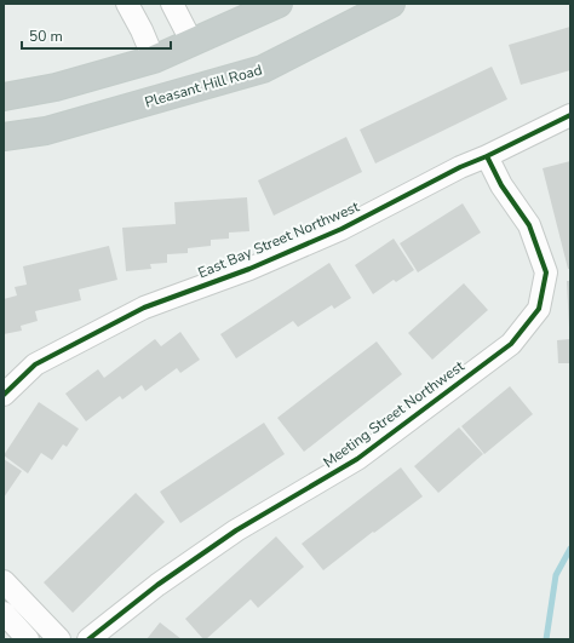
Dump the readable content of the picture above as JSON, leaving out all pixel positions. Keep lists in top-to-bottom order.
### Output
{
  "streets": {
    "highway": ["Pleasant Hill Road"],
    "street": ["East Bay Street Northwest", "Meeting Street Northwest"]
  },
  "crossings": [
    ["East Bay Street Northwest", "Meeting Street Northwest"]
  ],
  "scale_bar": "50 m"
}
